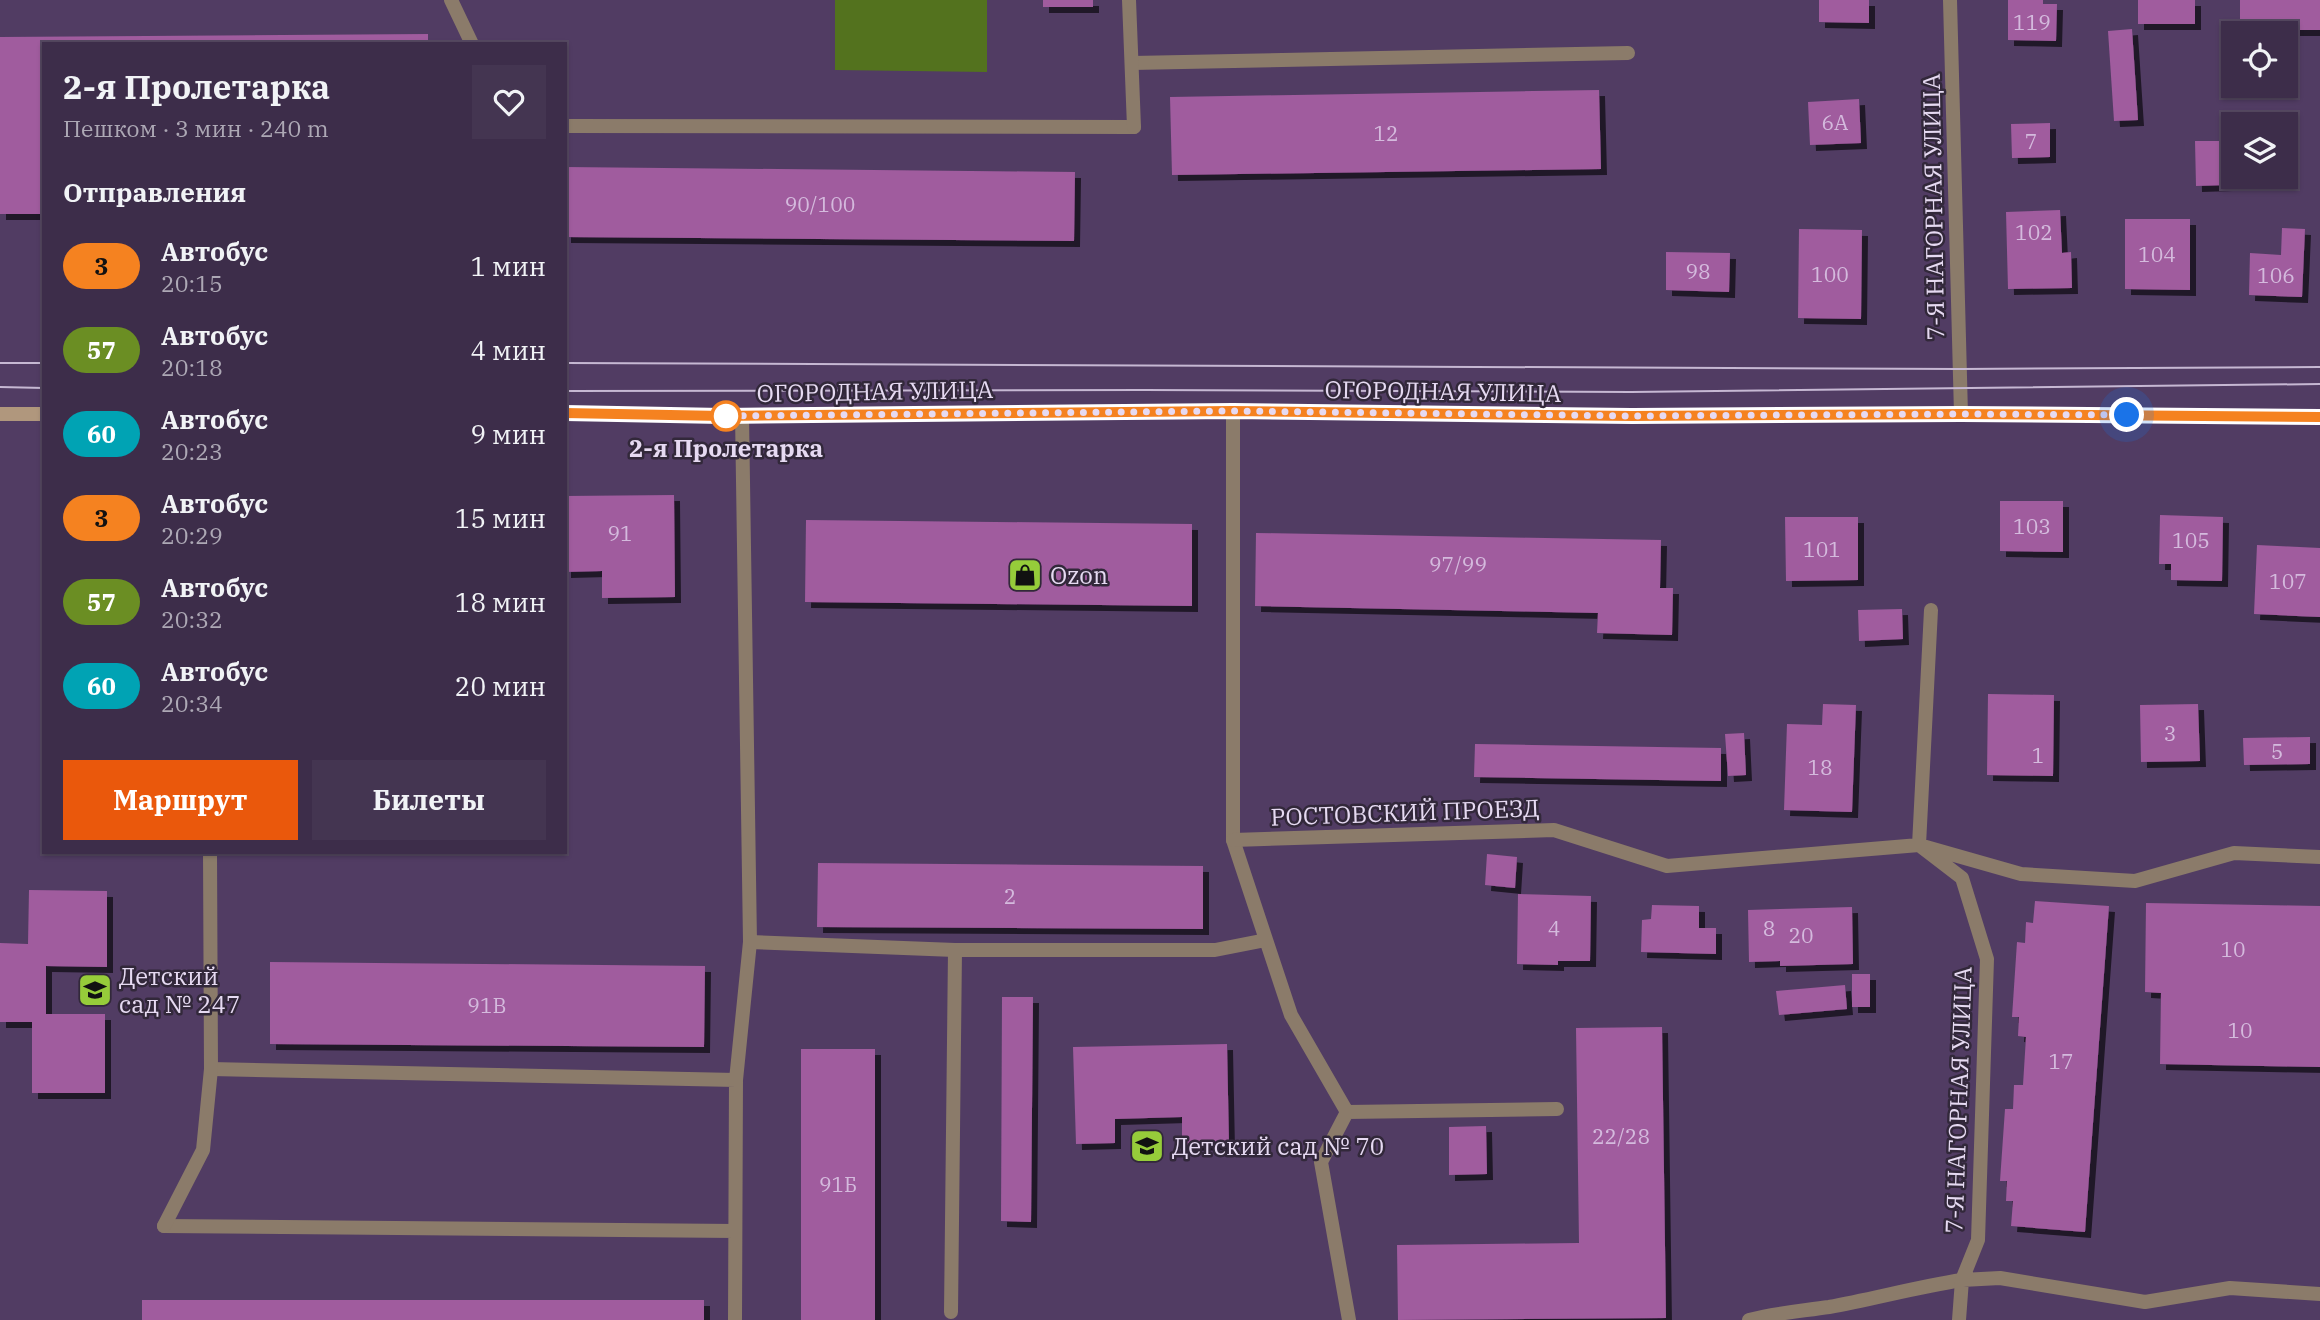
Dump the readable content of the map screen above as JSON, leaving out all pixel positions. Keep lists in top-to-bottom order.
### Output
{
  "streets": {
    "street": ["7-Я НАГОРНАЯ УЛИЦА", "ОГОРОДНАЯ УЛИЦА", "РОСТОВСКИЙ ПРОЕЗД"]
  },
  "crossings": [
    ["7-Я НАГОРНАЯ УЛИЦА", "ОГОРОДНАЯ УЛИЦА"],
    ["7-Я НАГОРНАЯ УЛИЦА", "РОСТОВСКИЙ ПРОЕЗД"]
  ],
  "places": {
    "other": ["2-я Пролетарка"],
    "shop": ["Ozon"],
    "school or university": ["Детский сад № 247", "Детский сад № 70"]
  },
  "lines": ["bus line 3"],
  "house_numbers": [
    "119",
    "6А",
    "12",
    "7",
    "90/100",
    "102",
    "104",
    "98",
    "100",
    "106",
    "103",
    "91",
    "105",
    "101",
    "97/99",
    "107",
    "3",
    "5",
    "1",
    "18",
    "2",
    "4",
    "8",
    "20",
    "10",
    "91В",
    "10",
    "17",
    "22/28",
    "91Б"
  ],
  "page": {
    "heading": [
      ["2-я Пролетарка", "Пешком · 3 мин · 240 m"],
      "Отправления"
    ],
    "list": [
      {
        "mark": "3",
        "name": "Автобус",
        "note": "20:15",
        "value": "1 мин"
      },
      {
        "mark": "57",
        "name": "Автобус",
        "note": "20:18",
        "value": "4 мин"
      },
      {
        "mark": "60",
        "name": "Автобус",
        "note": "20:23",
        "value": "9 мин"
      },
      {
        "mark": "3",
        "name": "Автобус",
        "note": "20:29",
        "value": "15 мин"
      },
      {
        "mark": "57",
        "name": "Автобус",
        "note": "20:32",
        "value": "18 мин"
      },
      {
        "mark": "60",
        "name": "Автобус",
        "note": "20:34",
        "value": "20 мин"
      }
    ],
    "buttons": ["Маршрут", "Билеты"]
  }
}
